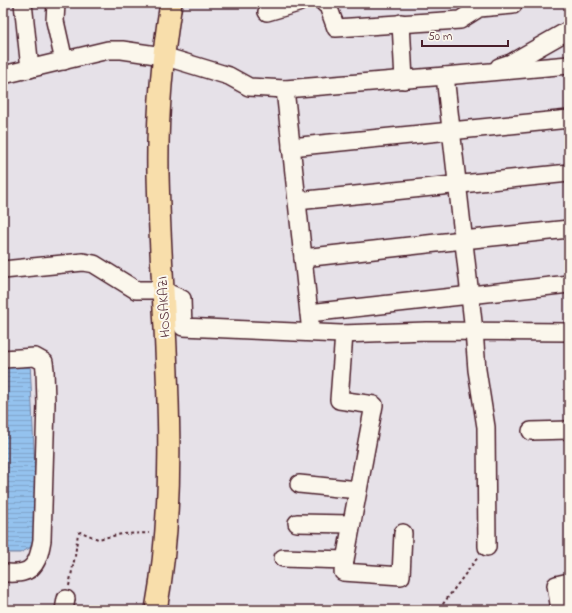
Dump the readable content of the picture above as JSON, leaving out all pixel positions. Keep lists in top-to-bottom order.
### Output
{
  "streets": {
    "main road": ["HOSAKAZI"]
  },
  "scale_bar": "50 m"
}
